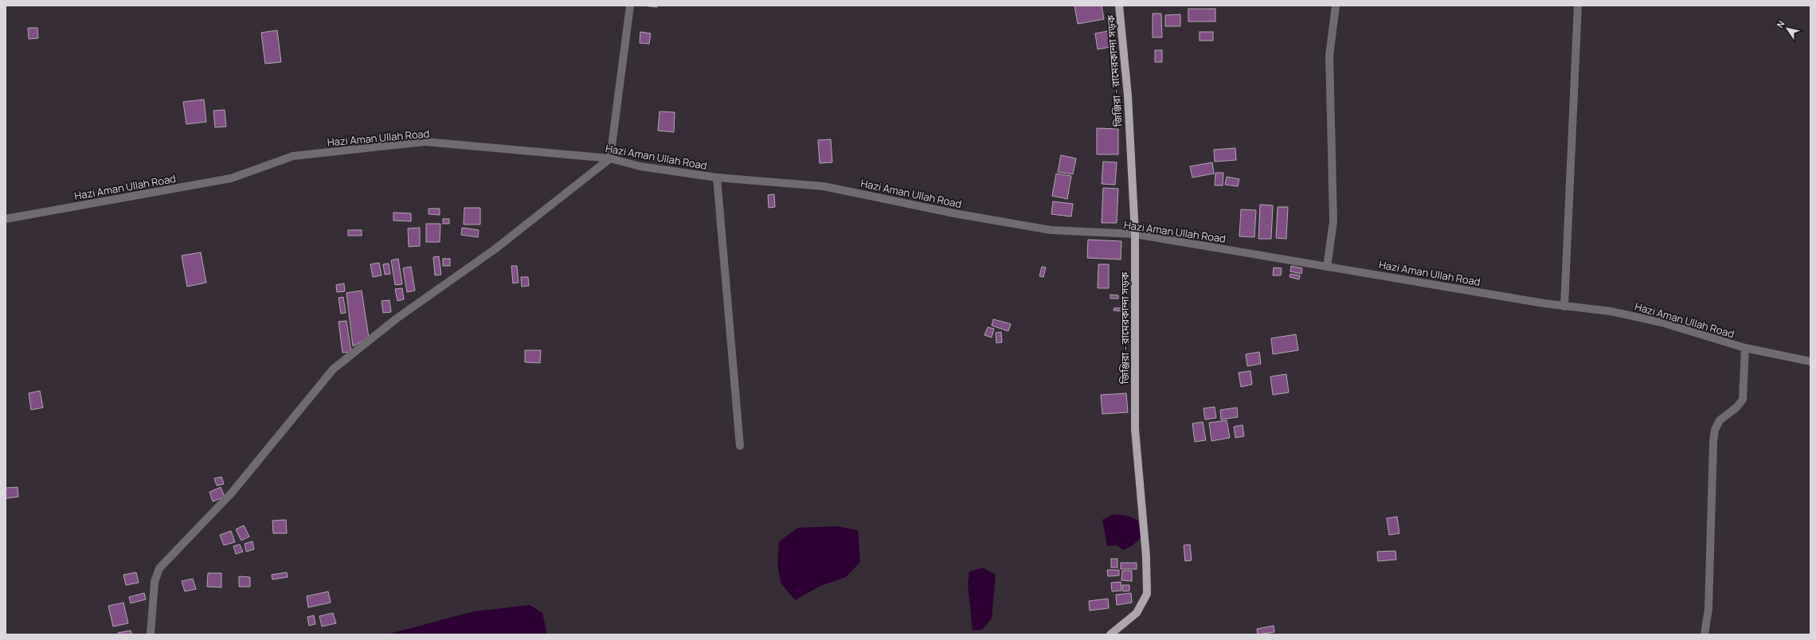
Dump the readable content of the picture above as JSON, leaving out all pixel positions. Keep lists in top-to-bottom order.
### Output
{
  "streets": {
    "main road": ["জিঞ্জিরা - রামেরকান্দা সড়ক"],
    "street": ["Hazi Aman Ullah Road"]
  },
  "crossings": [
    ["জিঞ্জিরা - রামেরকান্দা সড়ক", "Hazi Aman Ullah Road"]
  ],
  "north": "top left"
}
